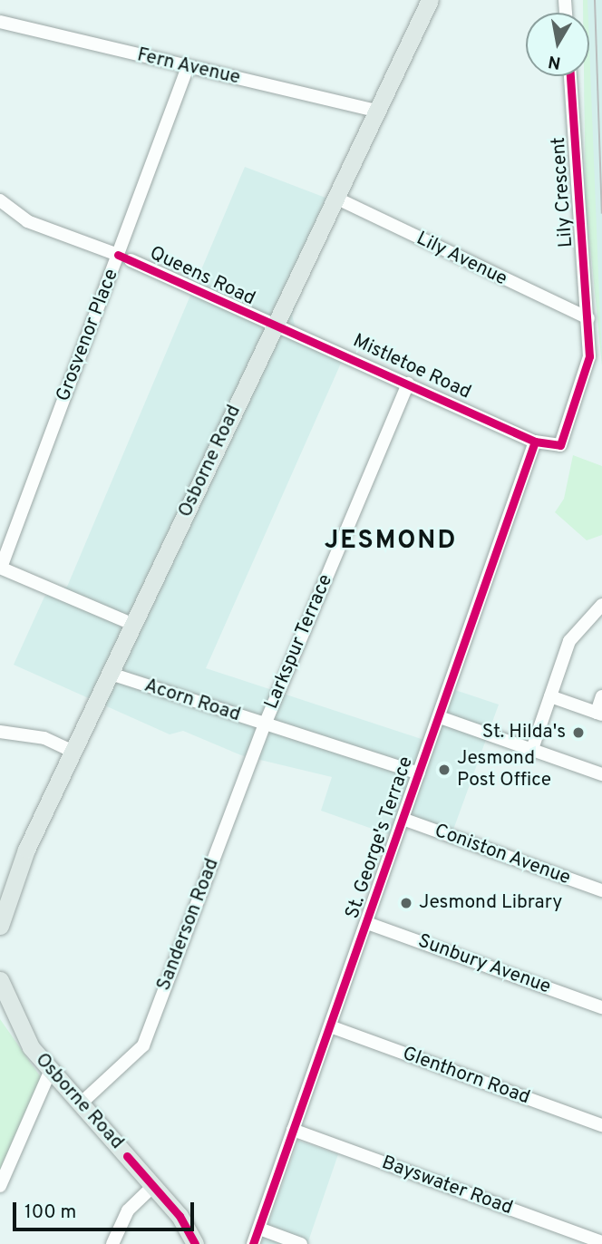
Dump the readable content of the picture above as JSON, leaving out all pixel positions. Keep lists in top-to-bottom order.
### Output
{
  "streets": {
    "main road": ["Osborne Road"],
    "street": [
      "Fern Avenue",
      "Lily Crescent",
      "Lily Avenue",
      "Queens Road",
      "Grosvenor Place",
      "Mistletoe Road",
      "Larkspur Terrace",
      "Acorn Road",
      "St. George's Terrace",
      "Coniston Avenue",
      "Sanderson Road",
      "Sunbury Avenue",
      "Glenthorn Road",
      "Bayswater Road"
    ]
  },
  "crossings": [
    ["Fern Avenue", "Grosvenor Place"],
    ["Fern Avenue", "Osborne Road"],
    ["Lily Crescent", "Lily Avenue"],
    ["Lily Crescent", "Mistletoe Road"],
    ["Lily Crescent", "St. George's Terrace"],
    ["Lily Avenue", "Osborne Road"],
    ["Queens Road", "Mistletoe Road"],
    ["Queens Road", "Osborne Road"],
    ["Mistletoe Road", "Osborne Road"],
    ["Mistletoe Road", "Larkspur Terrace"],
    ["Mistletoe Road", "St. George's Terrace"],
    ["Osborne Road", "Acorn Road"],
    ["Osborne Road", "Sanderson Road"],
    ["Larkspur Terrace", "Acorn Road"],
    ["Larkspur Terrace", "Sanderson Road"],
    ["Acorn Road", "St. George's Terrace"],
    ["Acorn Road", "Sanderson Road"],
    ["St. George's Terrace", "Coniston Avenue"],
    ["St. George's Terrace", "Sunbury Avenue"],
    ["St. George's Terrace", "Glenthorn Road"],
    ["St. George's Terrace", "Bayswater Road"]
  ],
  "districts": ["JESMOND"],
  "places": ["St. Hilda's", "Jesmond Post Office", "Jesmond Library"],
  "scale_bar": "100 m",
  "north": "bottom"
}
